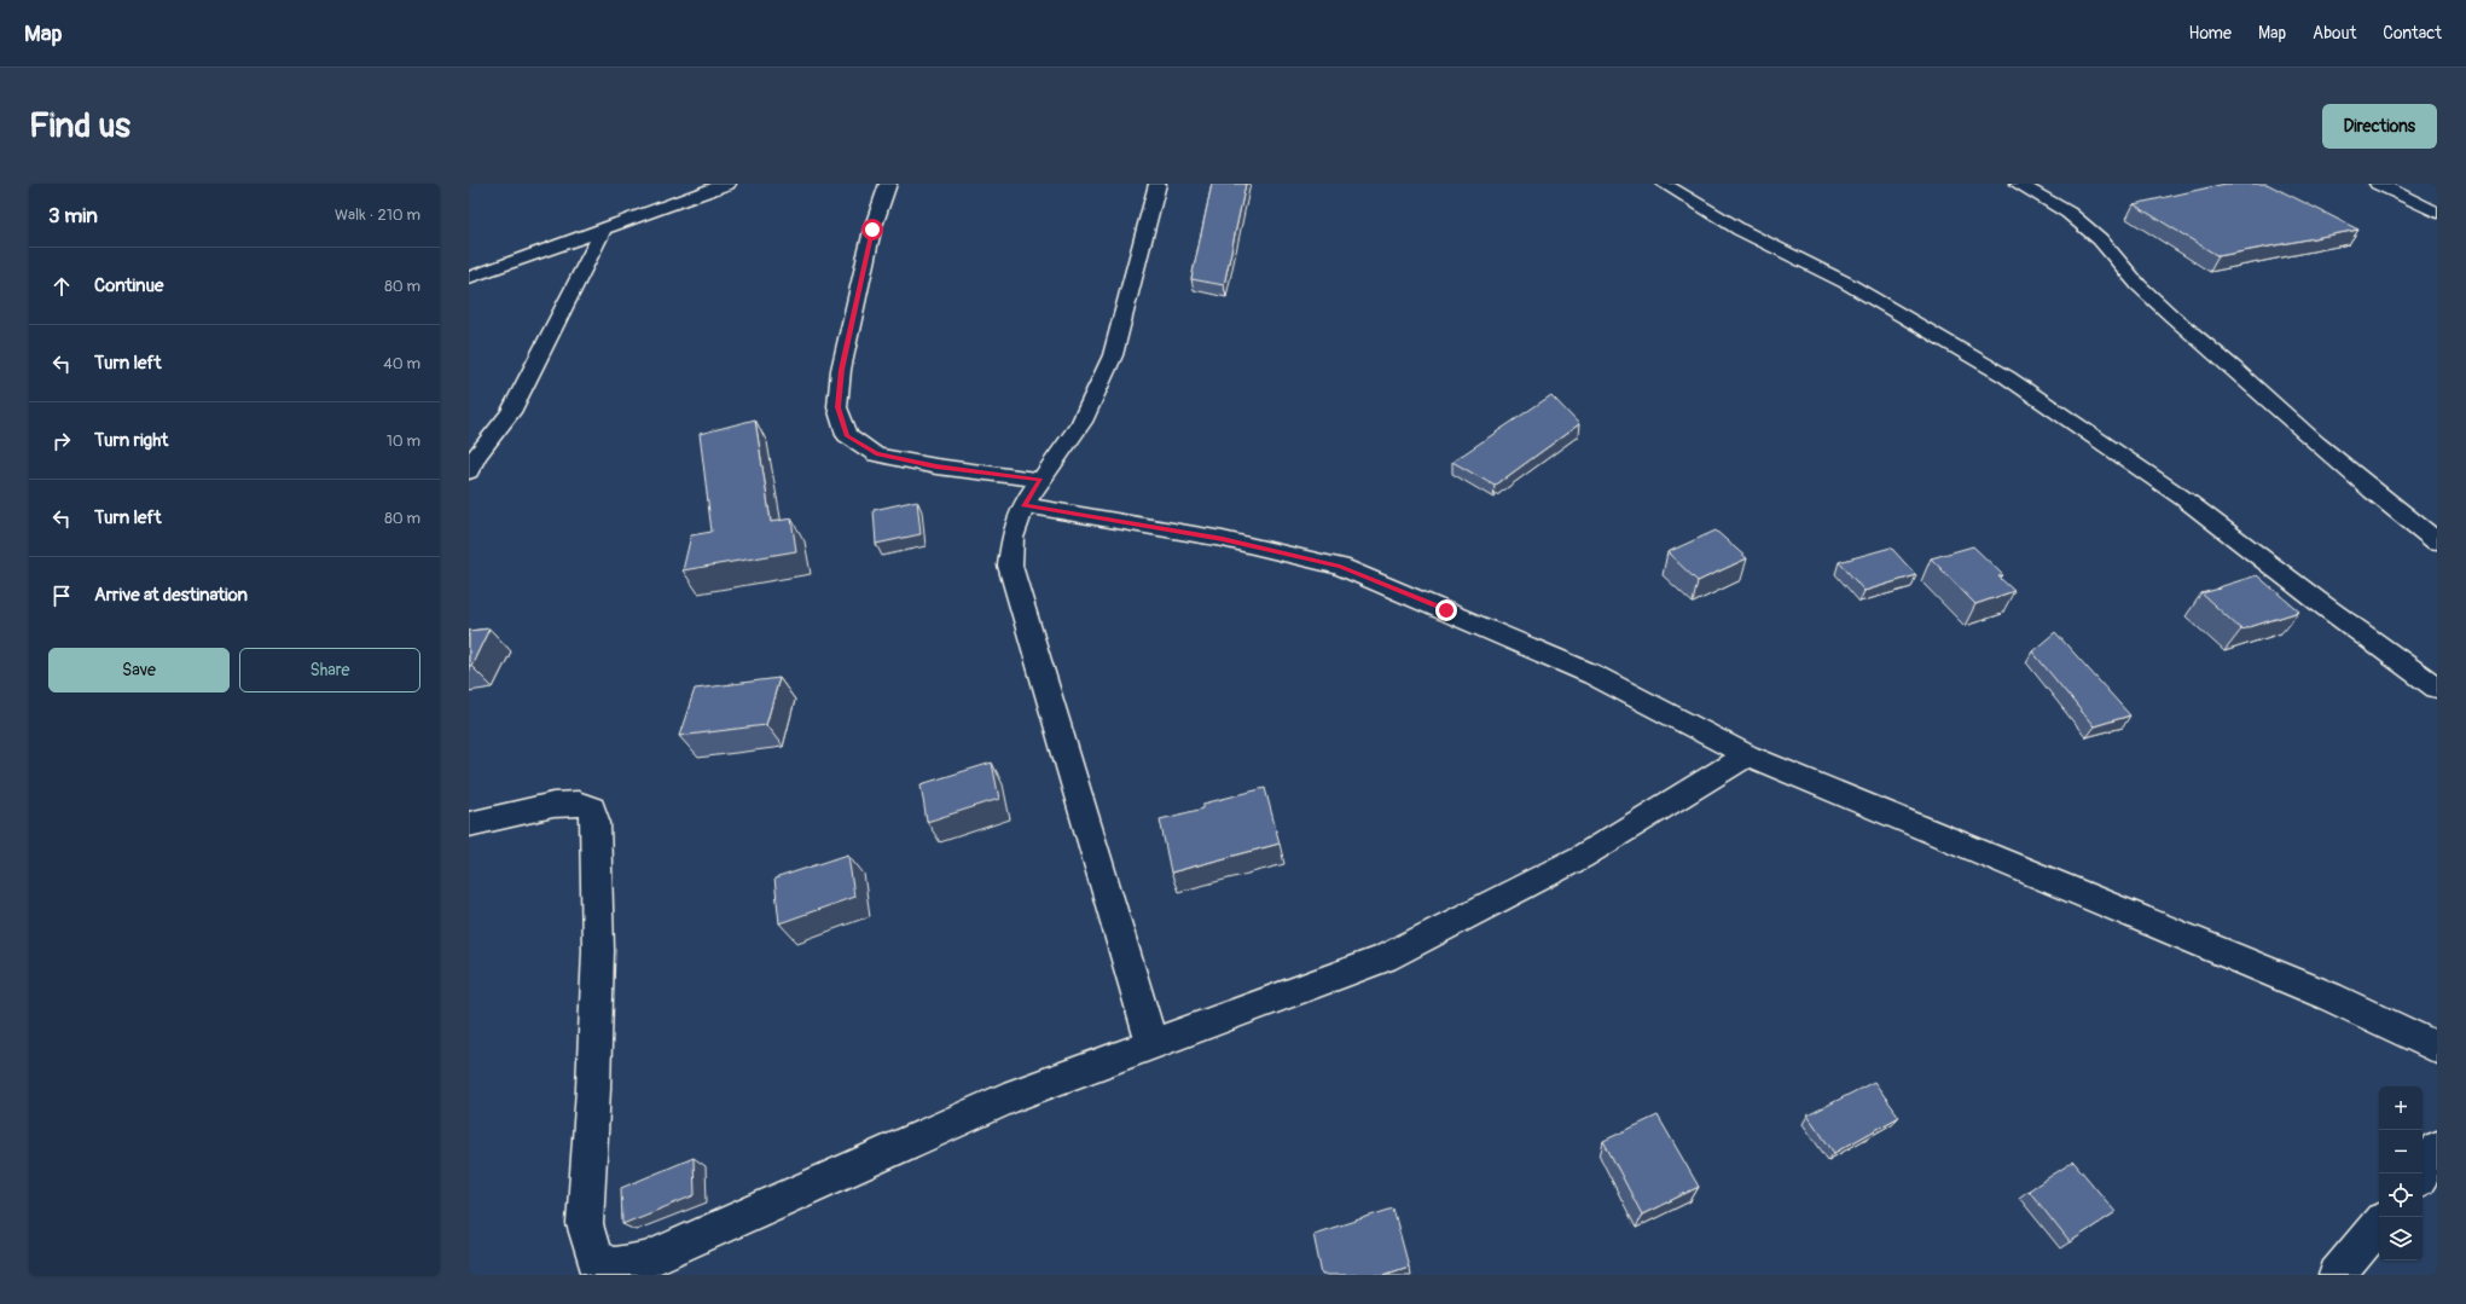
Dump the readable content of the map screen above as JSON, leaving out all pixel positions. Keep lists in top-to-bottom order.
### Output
{
  "page": {
    "header": "Map",
    "nav": [
      "Home",
      "Map",
      "About",
      "Contact"
    ],
    "buttons": [
      "Directions",
      ["Save", "Share"]
    ],
    "title": "Find us",
    "heading": ["3 min", "Walk · 210 m"],
    "list": [
      ["Continue", "80 m"],
      ["Turn left", "40 m"],
      ["Turn right", "10 m"],
      ["Turn left", "80 m"],
      "Arrive at destination"
    ],
    "map_buttons": ["+", "−"]
  }
}
